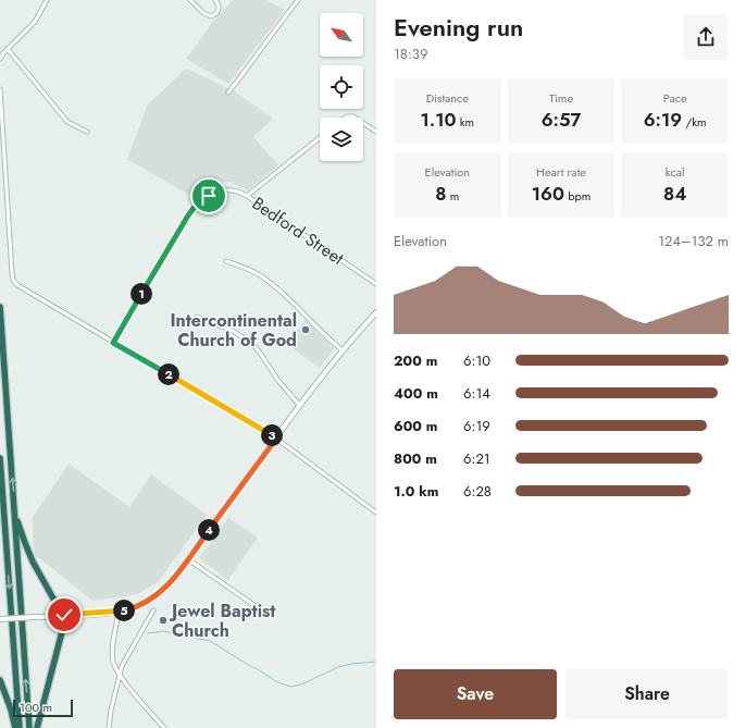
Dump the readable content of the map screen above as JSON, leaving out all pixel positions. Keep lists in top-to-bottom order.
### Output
{
  "streets": {
    "street": ["Bedford Street"]
  },
  "places": ["Intercontinental Church of God", "Jewel Baptist Church"],
  "scale_bar": "100 m",
  "north": "top left",
  "page": {
    "heading": ["Evening run", "18:39"],
    "stats": [
      ["Distance", "1.10 km"],
      ["Time", "6:57"],
      ["Pace", "6:19 /km"],
      ["Elevation", "8 m"],
      ["Heart rate", "160 bpm"],
      ["kcal", "84"]
    ],
    "chart": ["Elevation", "124–132 m"],
    "pins": [
      "1",
      "2",
      "3",
      "4",
      "5"
    ],
    "list": [
      {
        "name": "200 m",
        "note": "6:10"
      },
      {
        "name": "400 m",
        "note": "6:14"
      },
      {
        "name": "600 m",
        "note": "6:19"
      },
      {
        "name": "800 m",
        "note": "6:21"
      },
      {
        "name": "1.0 km",
        "note": "6:28"
      }
    ],
    "buttons": ["Save", "Share"],
    "scale": "100 m"
  }
}
